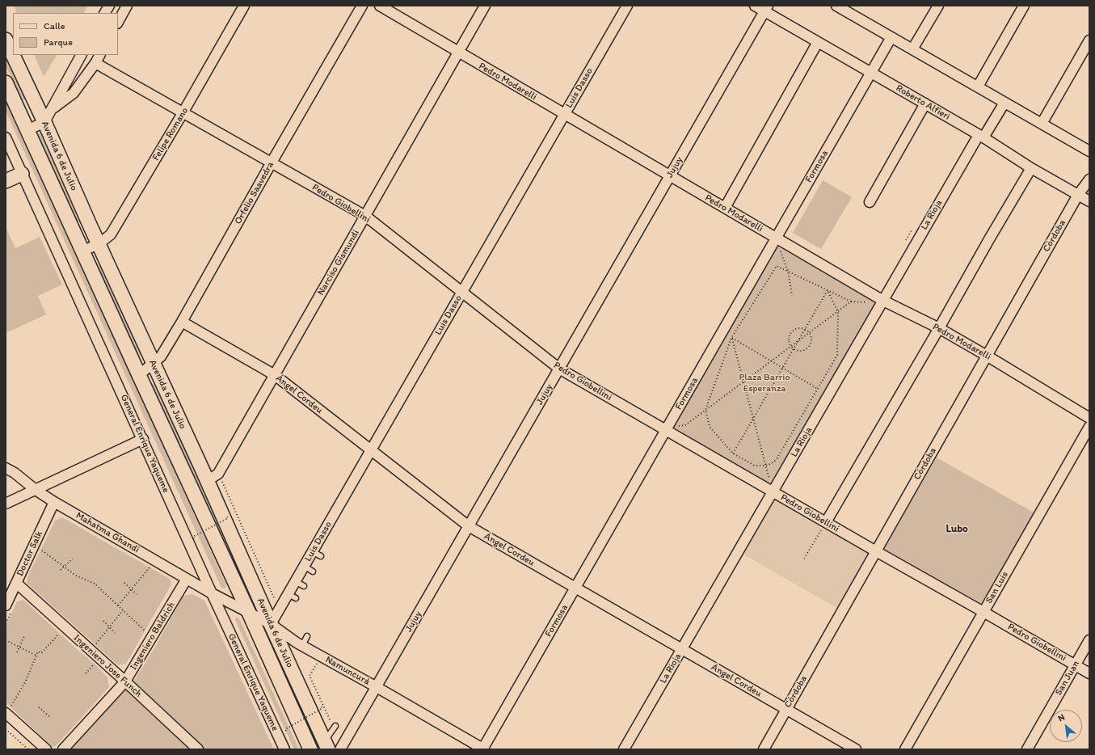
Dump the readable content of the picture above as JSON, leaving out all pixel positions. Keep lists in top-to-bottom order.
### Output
{
  "streets": {
    "main road": ["Avenida 6 de Julio"],
    "street": [
      "Pedro Modarelli",
      "Luis Dasso",
      "Roberto Alfieri",
      "Felipe Romano",
      "Formosa",
      "Jujuy",
      "Orfelio Saavedra",
      "Pedro Giobellini",
      "La Rioja",
      "Córdoba",
      "Narciso Gismundi",
      "Ángel Cordeu",
      "General Enrique Yaqueme",
      "Mahatma Ghandi",
      "Doctor Salk",
      "San Luis",
      "Ingeniero Baldrich",
      "Ingeniero Jose Funch",
      "Namuncurá",
      "San Juan"
    ]
  },
  "crossings": [
    ["Pedro Modarelli", "Luis Dasso"],
    ["Pedro Modarelli", "Formosa"],
    ["Pedro Modarelli", "Jujuy"],
    ["Pedro Modarelli", "La Rioja"],
    ["Pedro Modarelli", "Córdoba"],
    ["Pedro Modarelli", "Narciso Gismundi"],
    ["Luis Dasso", "Avenida 6 de Julio"],
    ["Luis Dasso", "Pedro Giobellini"],
    ["Luis Dasso", "Ángel Cordeu"],
    ["Luis Dasso", "Namuncurá"],
    ["Roberto Alfieri", "Formosa"],
    ["Roberto Alfieri", "Jujuy"],
    ["Roberto Alfieri", "La Rioja"],
    ["Roberto Alfieri", "Córdoba"],
    ["Felipe Romano", "Avenida 6 de Julio"],
    ["Felipe Romano", "Pedro Giobellini"],
    ["Avenida 6 de Julio", "Orfelio Saavedra"],
    ["Avenida 6 de Julio", "Narciso Gismundi"],
    ["Avenida 6 de Julio", "Namuncurá"],
    ["Formosa", "Pedro Giobellini"],
    ["Formosa", "Ángel Cordeu"],
    ["Formosa", "Namuncurá"],
    ["Jujuy", "Pedro Giobellini"],
    ["Jujuy", "Ángel Cordeu"],
    ["Jujuy", "Namuncurá"],
    ["Orfelio Saavedra", "Pedro Giobellini"],
    ["Orfelio Saavedra", "Ángel Cordeu"],
    ["Pedro Giobellini", "La Rioja"],
    ["Pedro Giobellini", "Córdoba"],
    ["Pedro Giobellini", "Narciso Gismundi"],
    ["Pedro Giobellini", "San Luis"],
    ["Pedro Giobellini", "San Juan"],
    ["La Rioja", "Ángel Cordeu"],
    ["Córdoba", "Ángel Cordeu"],
    ["Narciso Gismundi", "Ángel Cordeu"],
    ["General Enrique Yaqueme", "Mahatma Ghandi"],
    ["General Enrique Yaqueme", "Namuncurá"],
    ["Mahatma Ghandi", "Doctor Salk"],
    ["Mahatma Ghandi", "Ingeniero Baldrich"],
    ["Mahatma Ghandi", "Namuncurá"],
    ["Doctor Salk", "Ingeniero Jose Funch"],
    ["Ingeniero Baldrich", "Ingeniero Jose Funch"]
  ],
  "districts": ["Lubo"],
  "parks": ["Plaza Barrio Esperanza"],
  "legend": ["Calle", "Parque"],
  "north": "top left"
}
